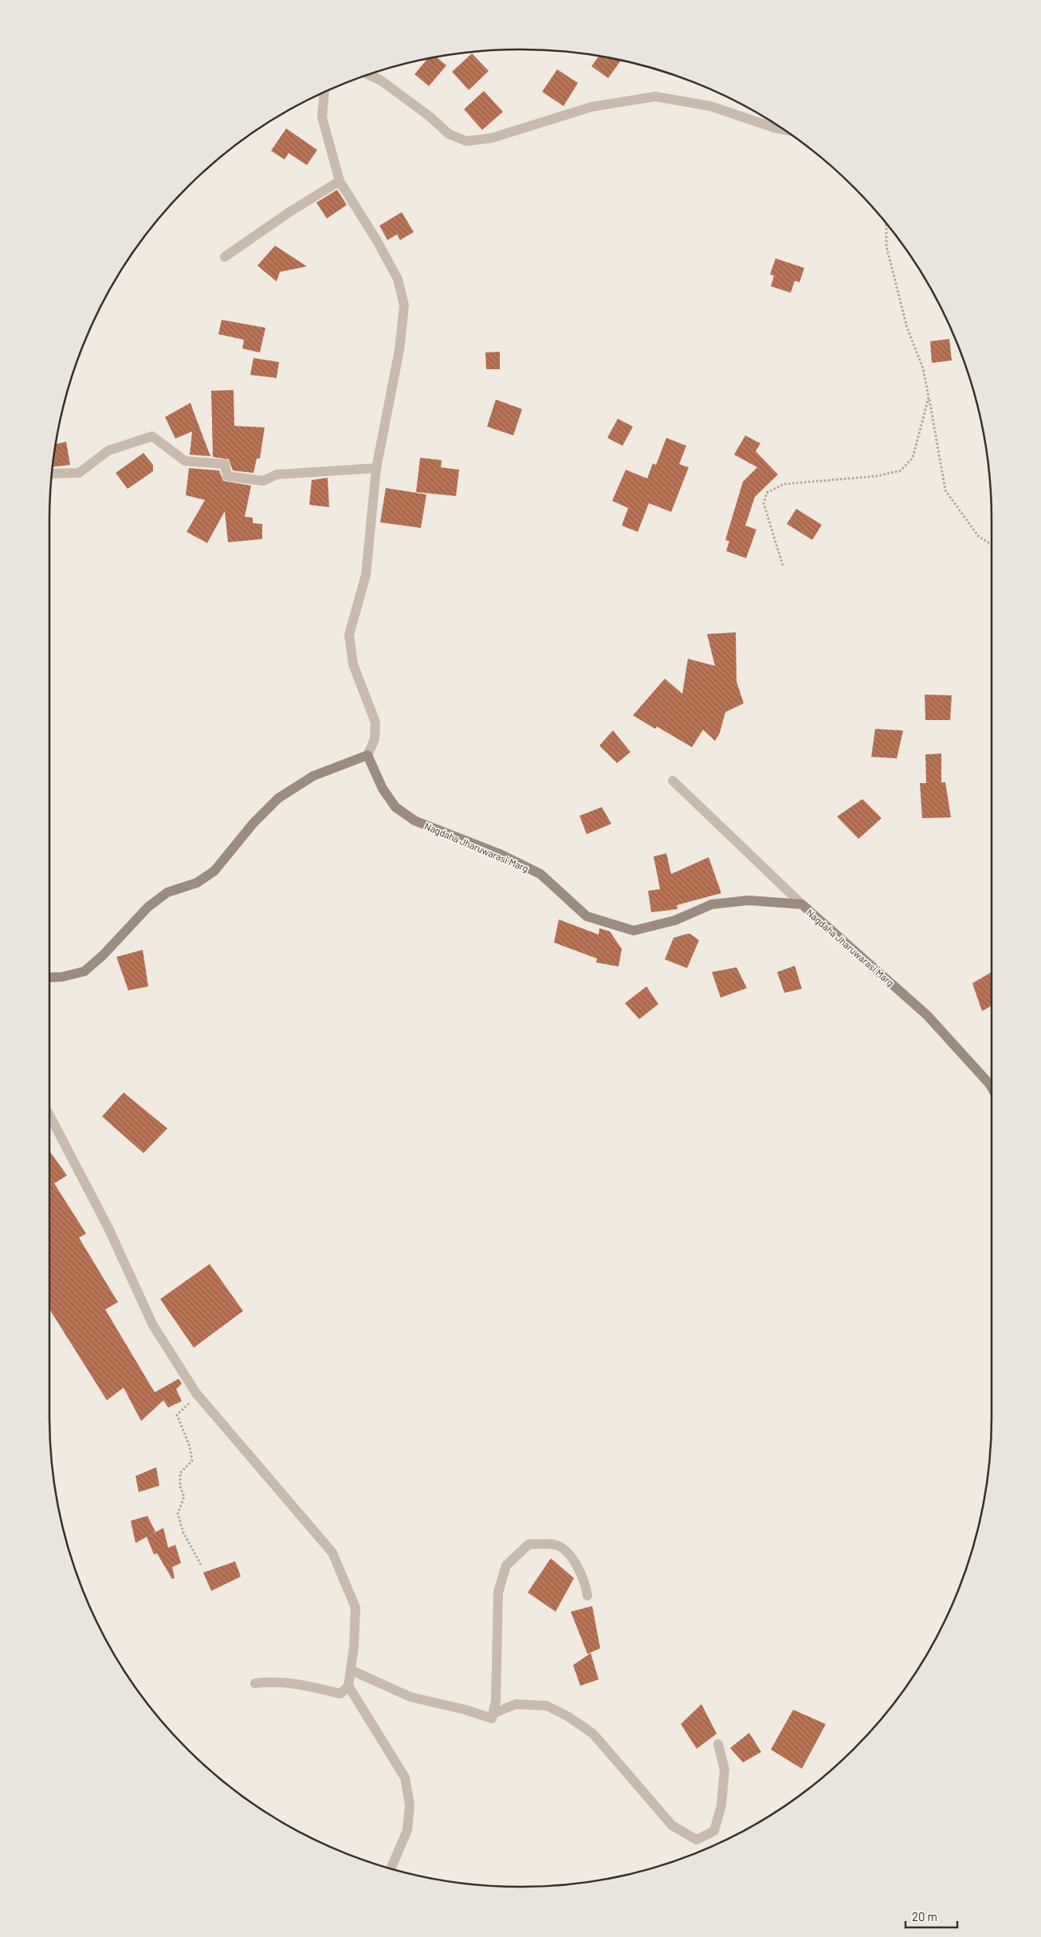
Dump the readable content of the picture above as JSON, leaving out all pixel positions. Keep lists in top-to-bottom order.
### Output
{
  "streets": {
    "street": ["Nagdaha Jharuwarasi Marg"]
  },
  "scale_bar": "20 m"
}
